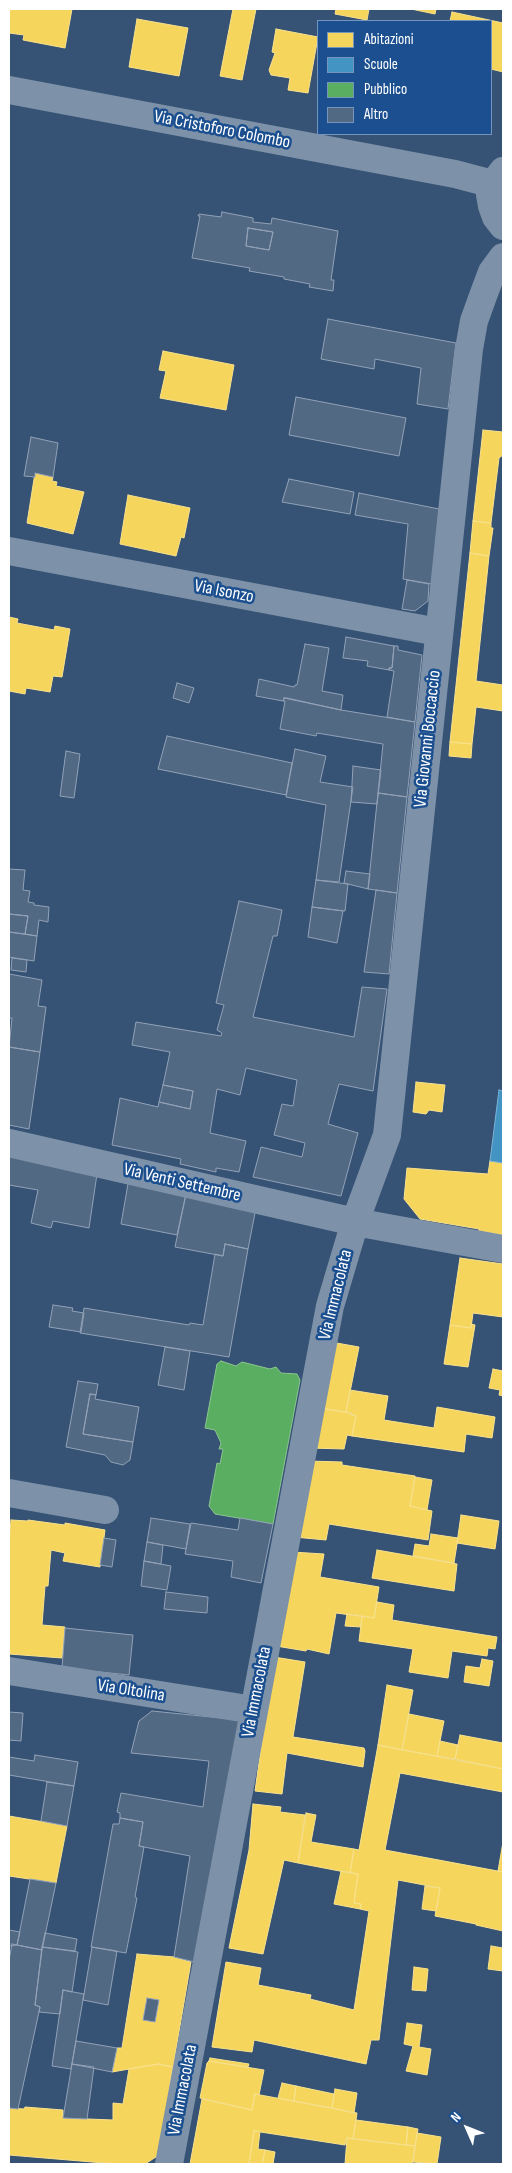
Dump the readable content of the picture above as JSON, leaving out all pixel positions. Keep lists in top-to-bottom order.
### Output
{
  "streets": {
    "street": [
      "Via Cristoforo Colombo",
      "Via Isonzo",
      "Via Giovanni Boccaccio",
      "Via Venti Settembre",
      "Via Immacolata",
      "Via Oltolina"
    ]
  },
  "crossings": [
    ["Via Isonzo", "Via Giovanni Boccaccio"],
    ["Via Giovanni Boccaccio", "Via Venti Settembre"],
    ["Via Giovanni Boccaccio", "Via Immacolata"],
    ["Via Venti Settembre", "Via Immacolata"],
    ["Via Immacolata", "Via Oltolina"]
  ],
  "legend": [
    "Abitazioni",
    "Scuole",
    "Pubblico",
    "Altro"
  ],
  "north": "top left"
}
